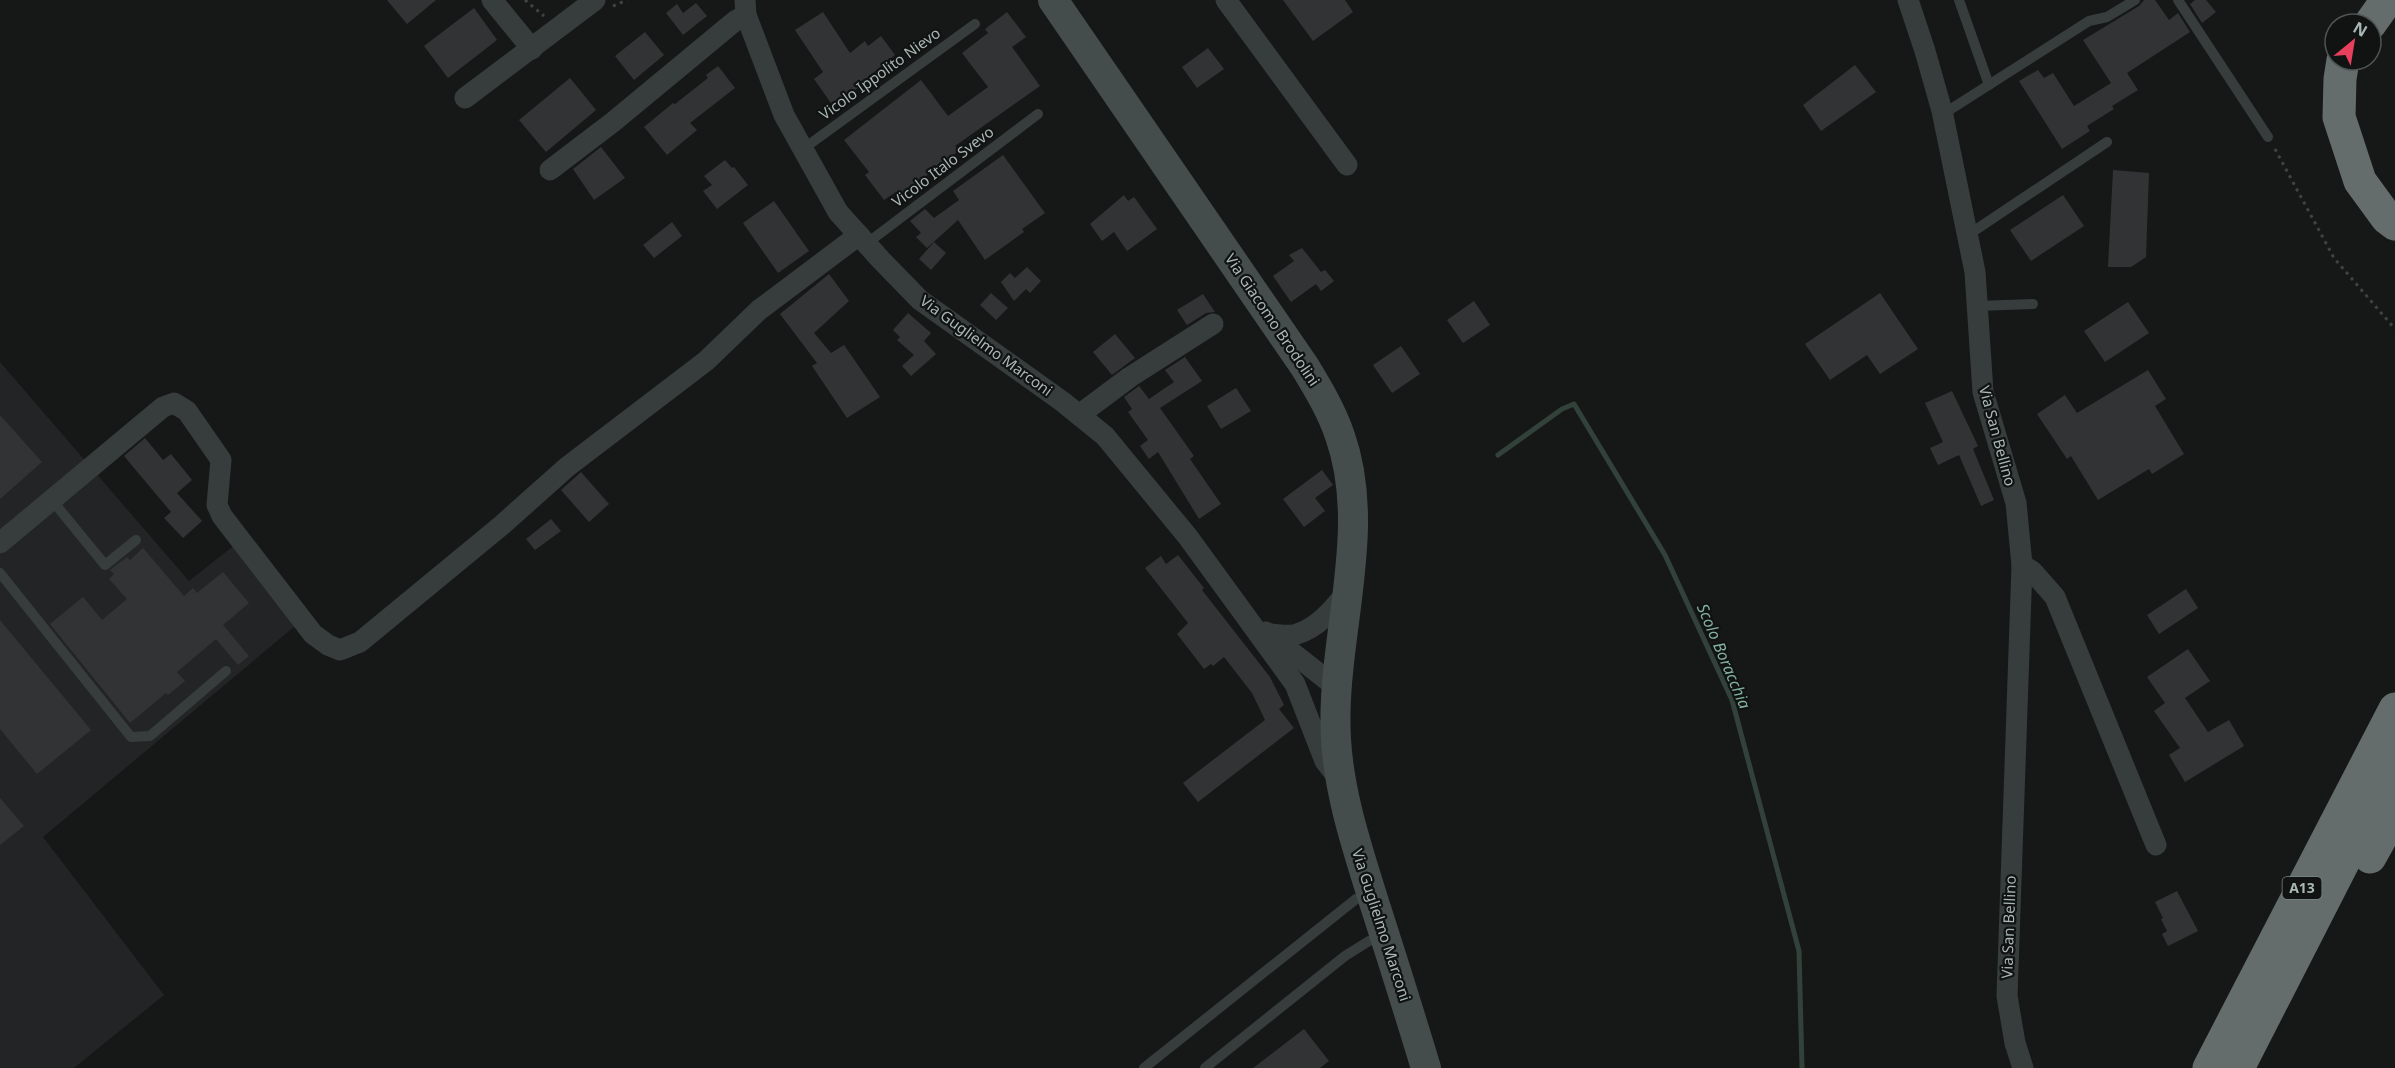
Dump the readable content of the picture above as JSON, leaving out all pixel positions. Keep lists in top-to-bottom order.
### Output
{
  "streets": {
    "highway": ["A13"],
    "street": ["Via Giacomo Brodolini", "Via Guglielmo Marconi", "Via San Bellino"],
    "lane": ["Vicolo Ippolito Nievo", "Vicolo Italo Svevo"]
  },
  "crossings": [
    ["Vicolo Ippolito Nievo", "Via Guglielmo Marconi"],
    ["Vicolo Italo Svevo", "Via Guglielmo Marconi"],
    ["Via Giacomo Brodolini", "Via Guglielmo Marconi"]
  ],
  "water": ["Scolo Boracchia"],
  "north": "top right"
}
